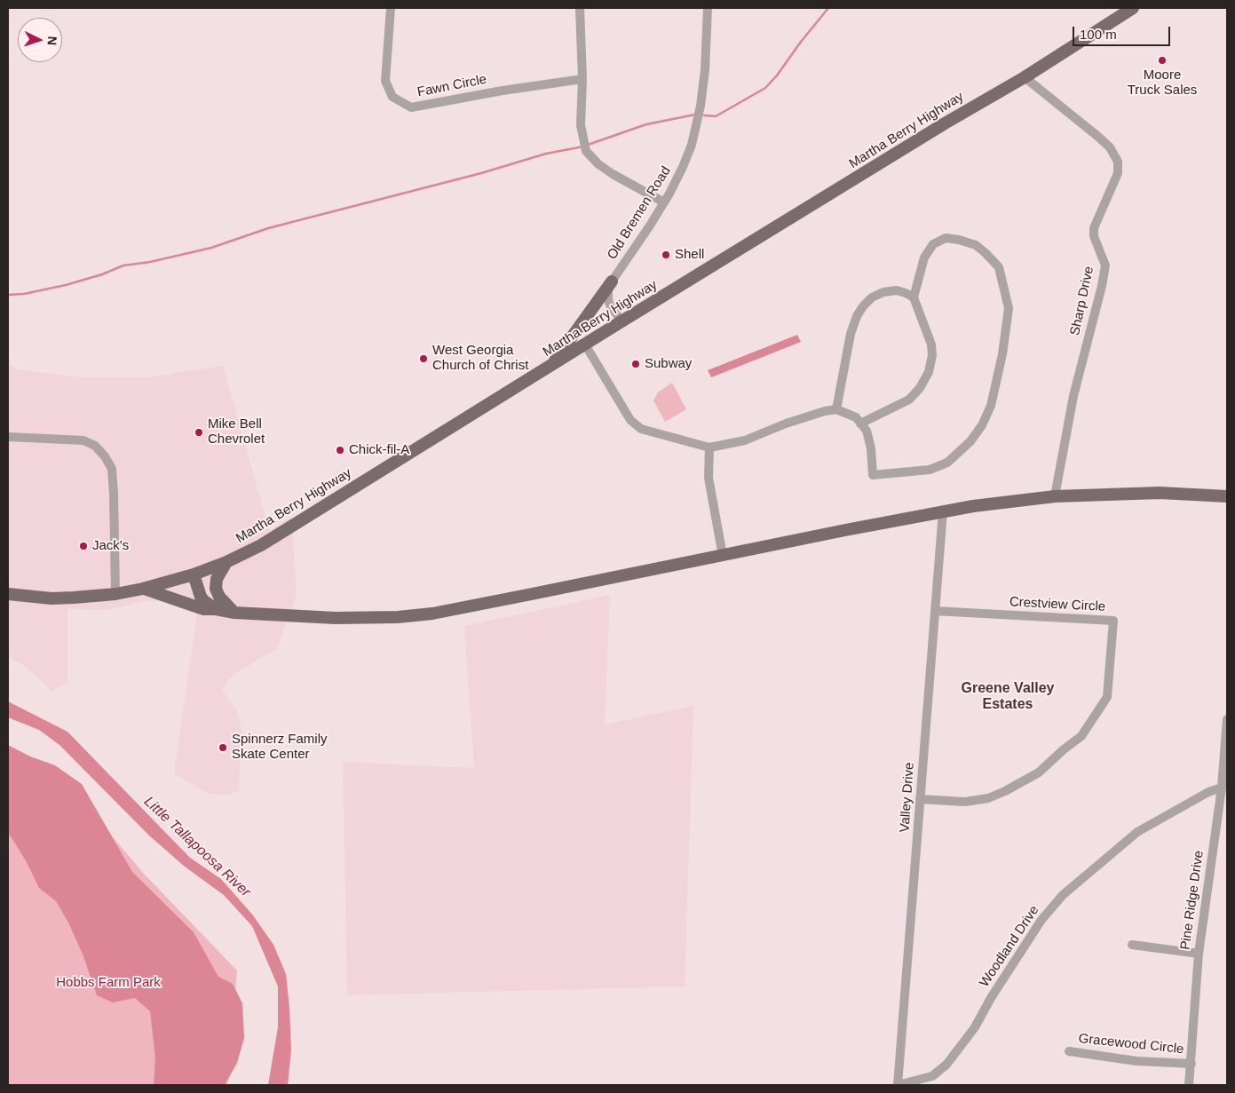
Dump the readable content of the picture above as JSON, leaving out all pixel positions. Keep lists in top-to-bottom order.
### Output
{
  "streets": {
    "main road": ["Martha Berry Highway"],
    "street": [
      "Fawn Circle",
      "Old Bremen Road",
      "Sharp Drive",
      "Crestview Circle",
      "Valley Drive",
      "Pine Ridge Drive",
      "Woodland Drive",
      "Gracewood Circle"
    ]
  },
  "crossings": [
    ["Martha Berry Highway", "Old Bremen Road"],
    ["Martha Berry Highway", "Sharp Drive"],
    ["Crestview Circle", "Valley Drive"],
    ["Valley Drive", "Woodland Drive"],
    ["Pine Ridge Drive", "Woodland Drive"],
    ["Pine Ridge Drive", "Gracewood Circle"]
  ],
  "districts": ["Greene Valley Estates"],
  "water": ["Little Tallapoosa River"],
  "parks": ["Hobbs Farm Park"],
  "places": [
    "Moore Truck Sales",
    "Shell",
    "West Georgia Church of Christ",
    "Subway",
    "Mike Bell Chevrolet",
    "Chick-fil-A",
    "Jack's",
    "Spinnerz Family Skate Center"
  ],
  "scale_bar": "100 m",
  "north": "right"
}
